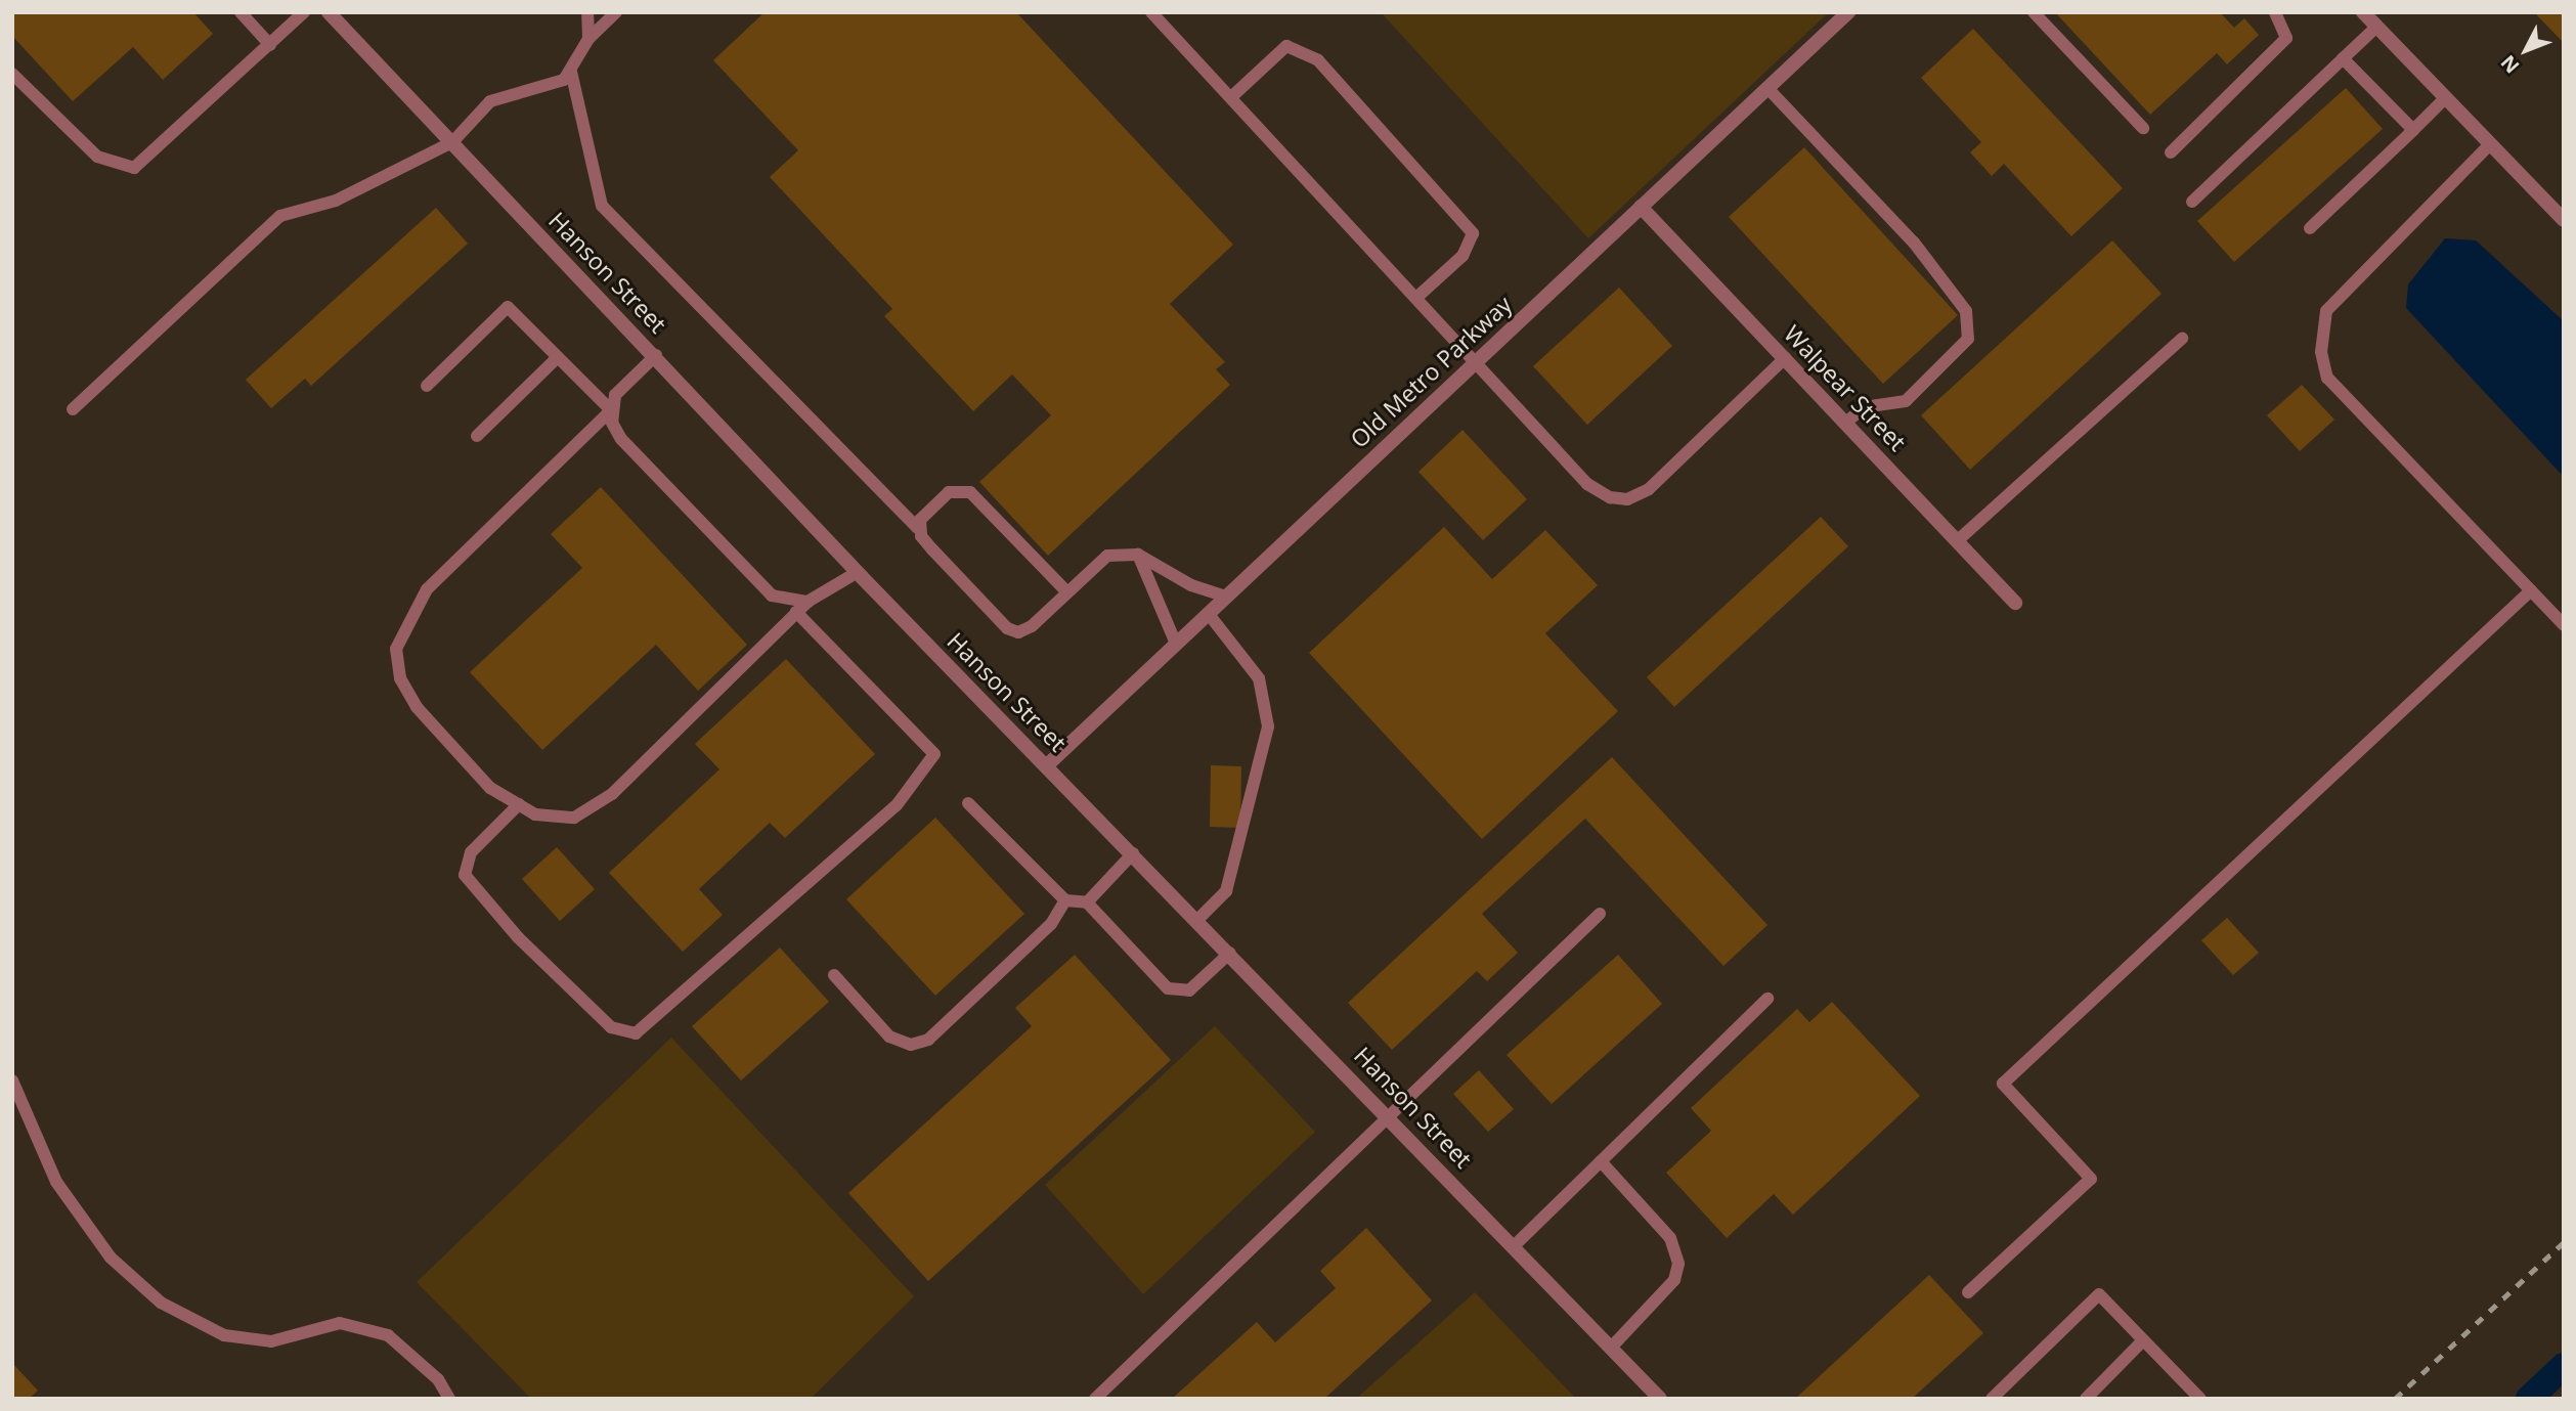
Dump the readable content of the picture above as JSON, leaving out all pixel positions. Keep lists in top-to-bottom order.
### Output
{
  "streets": {
    "street": ["Hanson Street", "Old Metro Parkway", "Walpear Street"]
  },
  "crossings": [
    ["Hanson Street", "Old Metro Parkway"],
    ["Old Metro Parkway", "Walpear Street"]
  ],
  "north": "bottom left"
}
